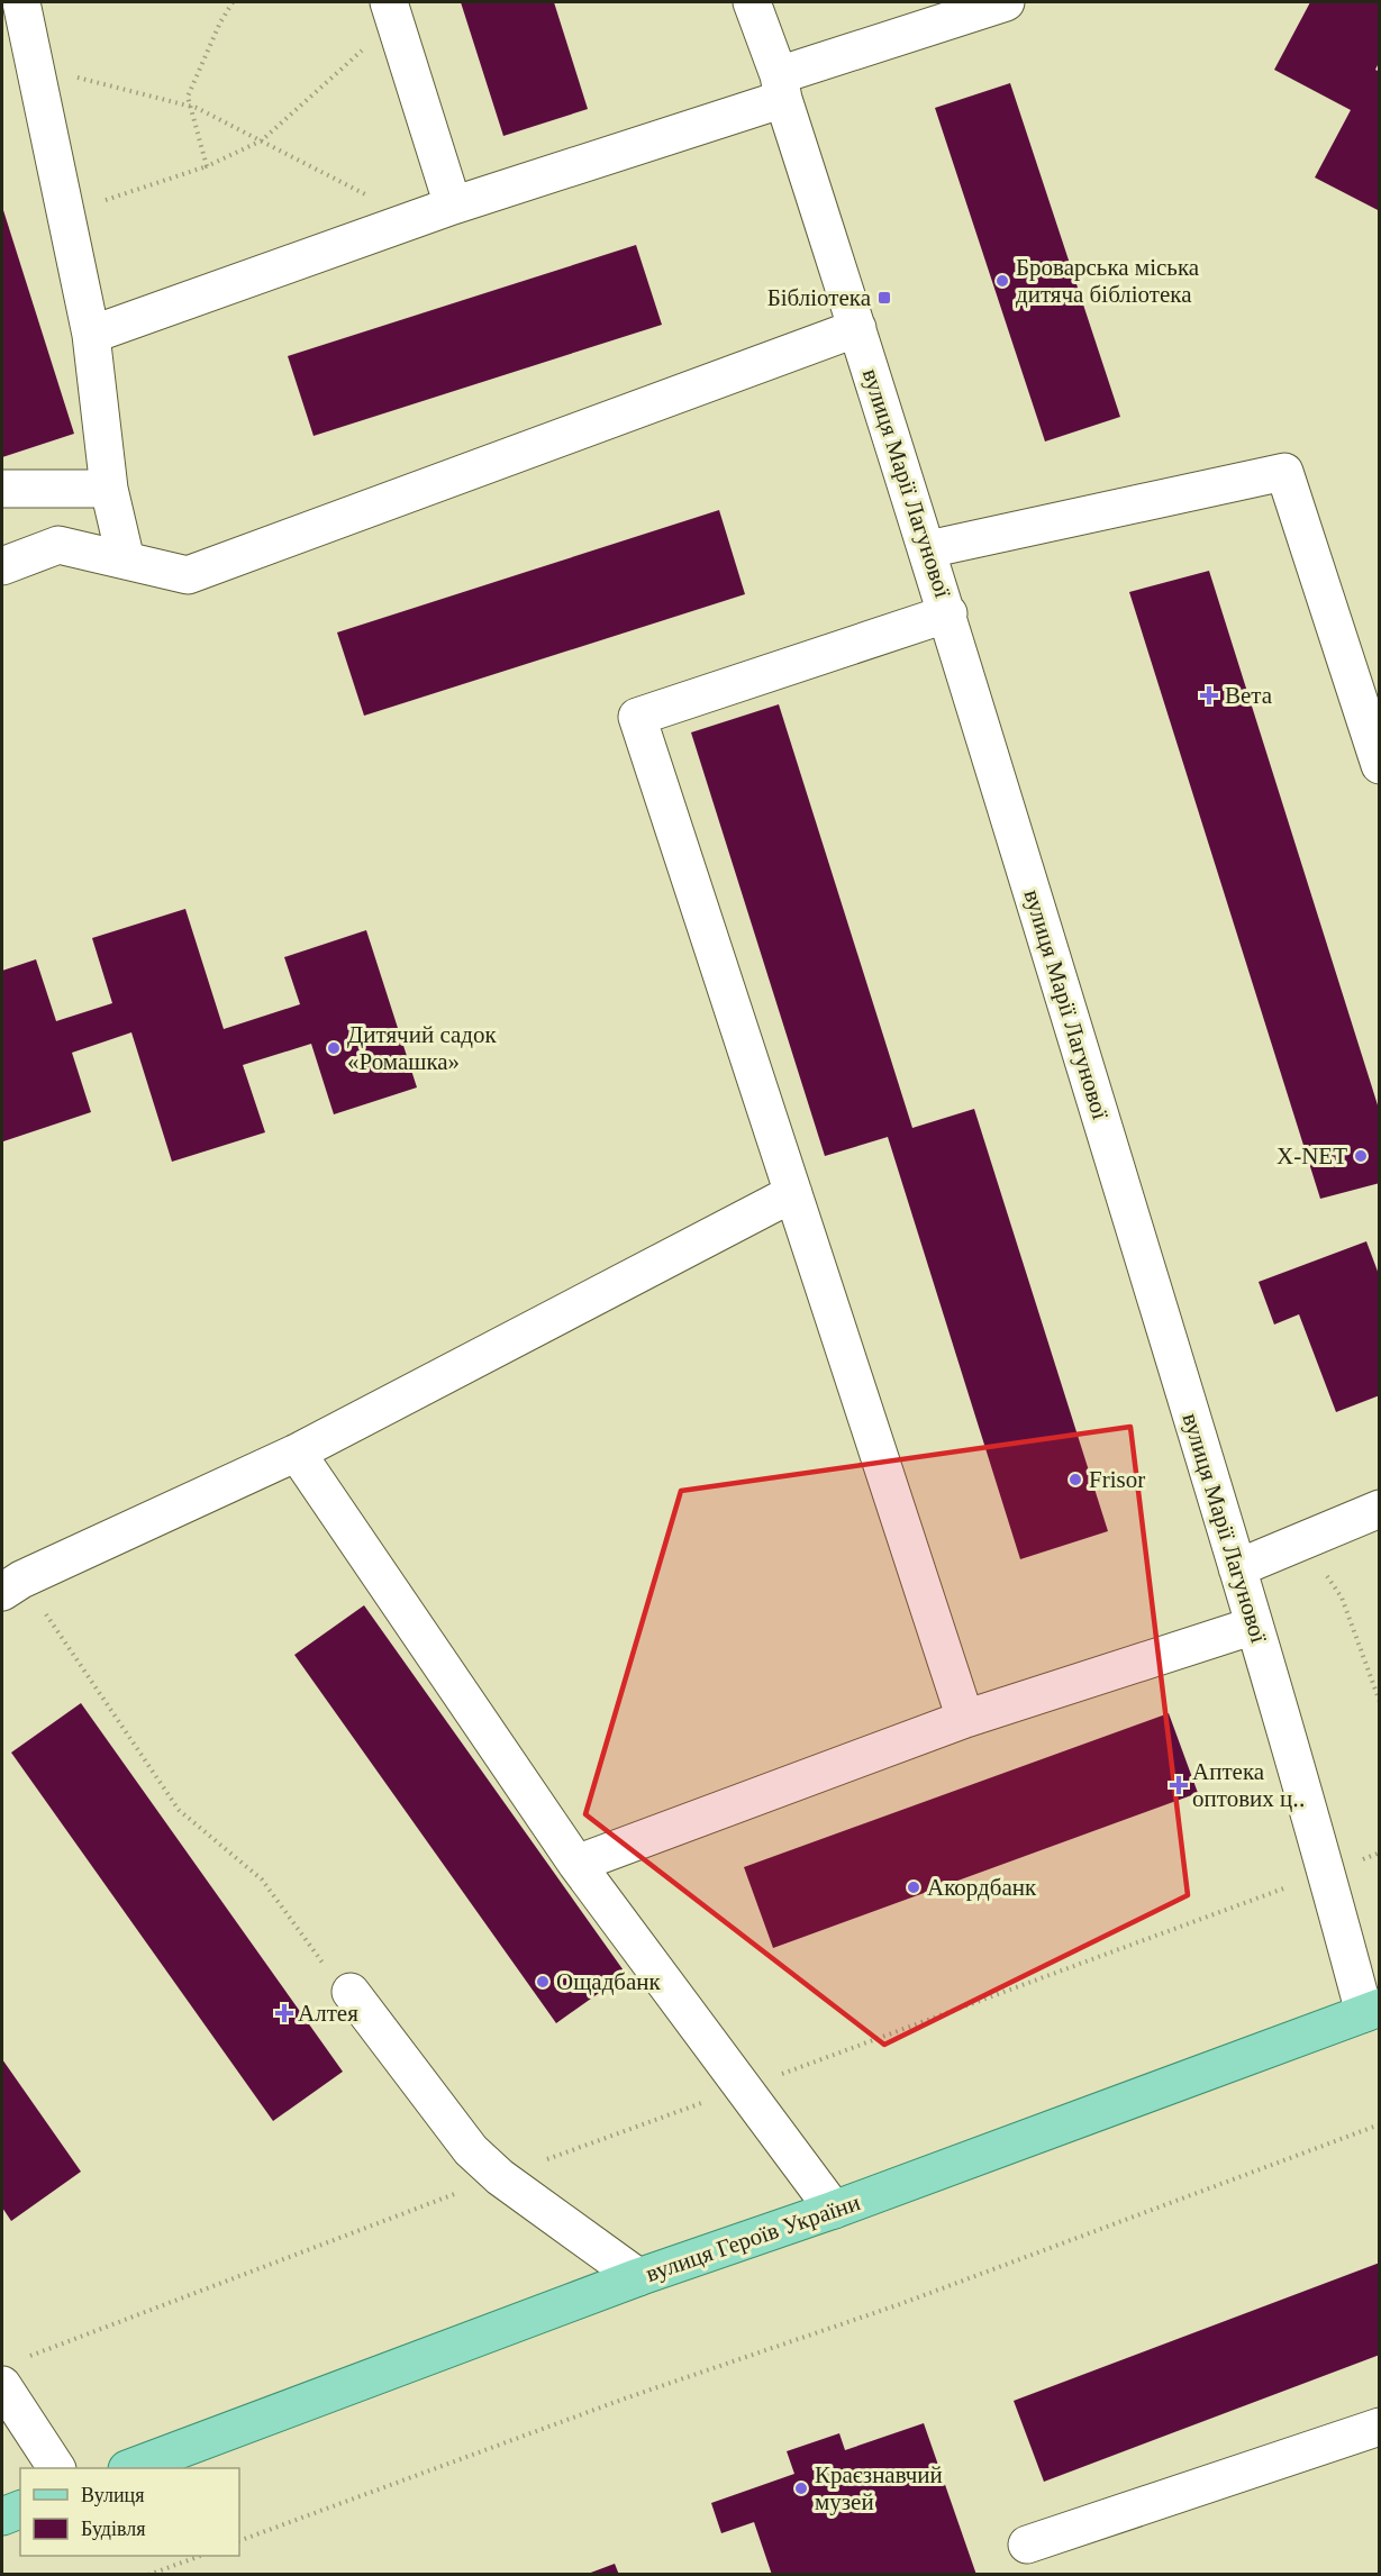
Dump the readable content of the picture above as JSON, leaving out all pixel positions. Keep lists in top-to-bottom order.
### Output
{
  "streets": {
    "main road": ["вулиця Героїв України"],
    "street": ["вулиця Марії Лагунової"]
  },
  "crossings": [
    ["вулиця Марії Лагунової", "вулиця Героїв України"]
  ],
  "places": {
    "other": [
      "Броварська міська дитяча бібліотека",
      "Дитячий садок «Ромашка»",
      "Х-NET",
      "Frisor",
      "Акордбанк",
      "Ощадбанк",
      "Краєзнавчий музей"
    ],
    "transit": ["Бібліотека"],
    "health": ["Вета", "Аптека оптових ц‥", "Алтея"]
  },
  "legend": ["Вулиця", "Будівля"]
}
